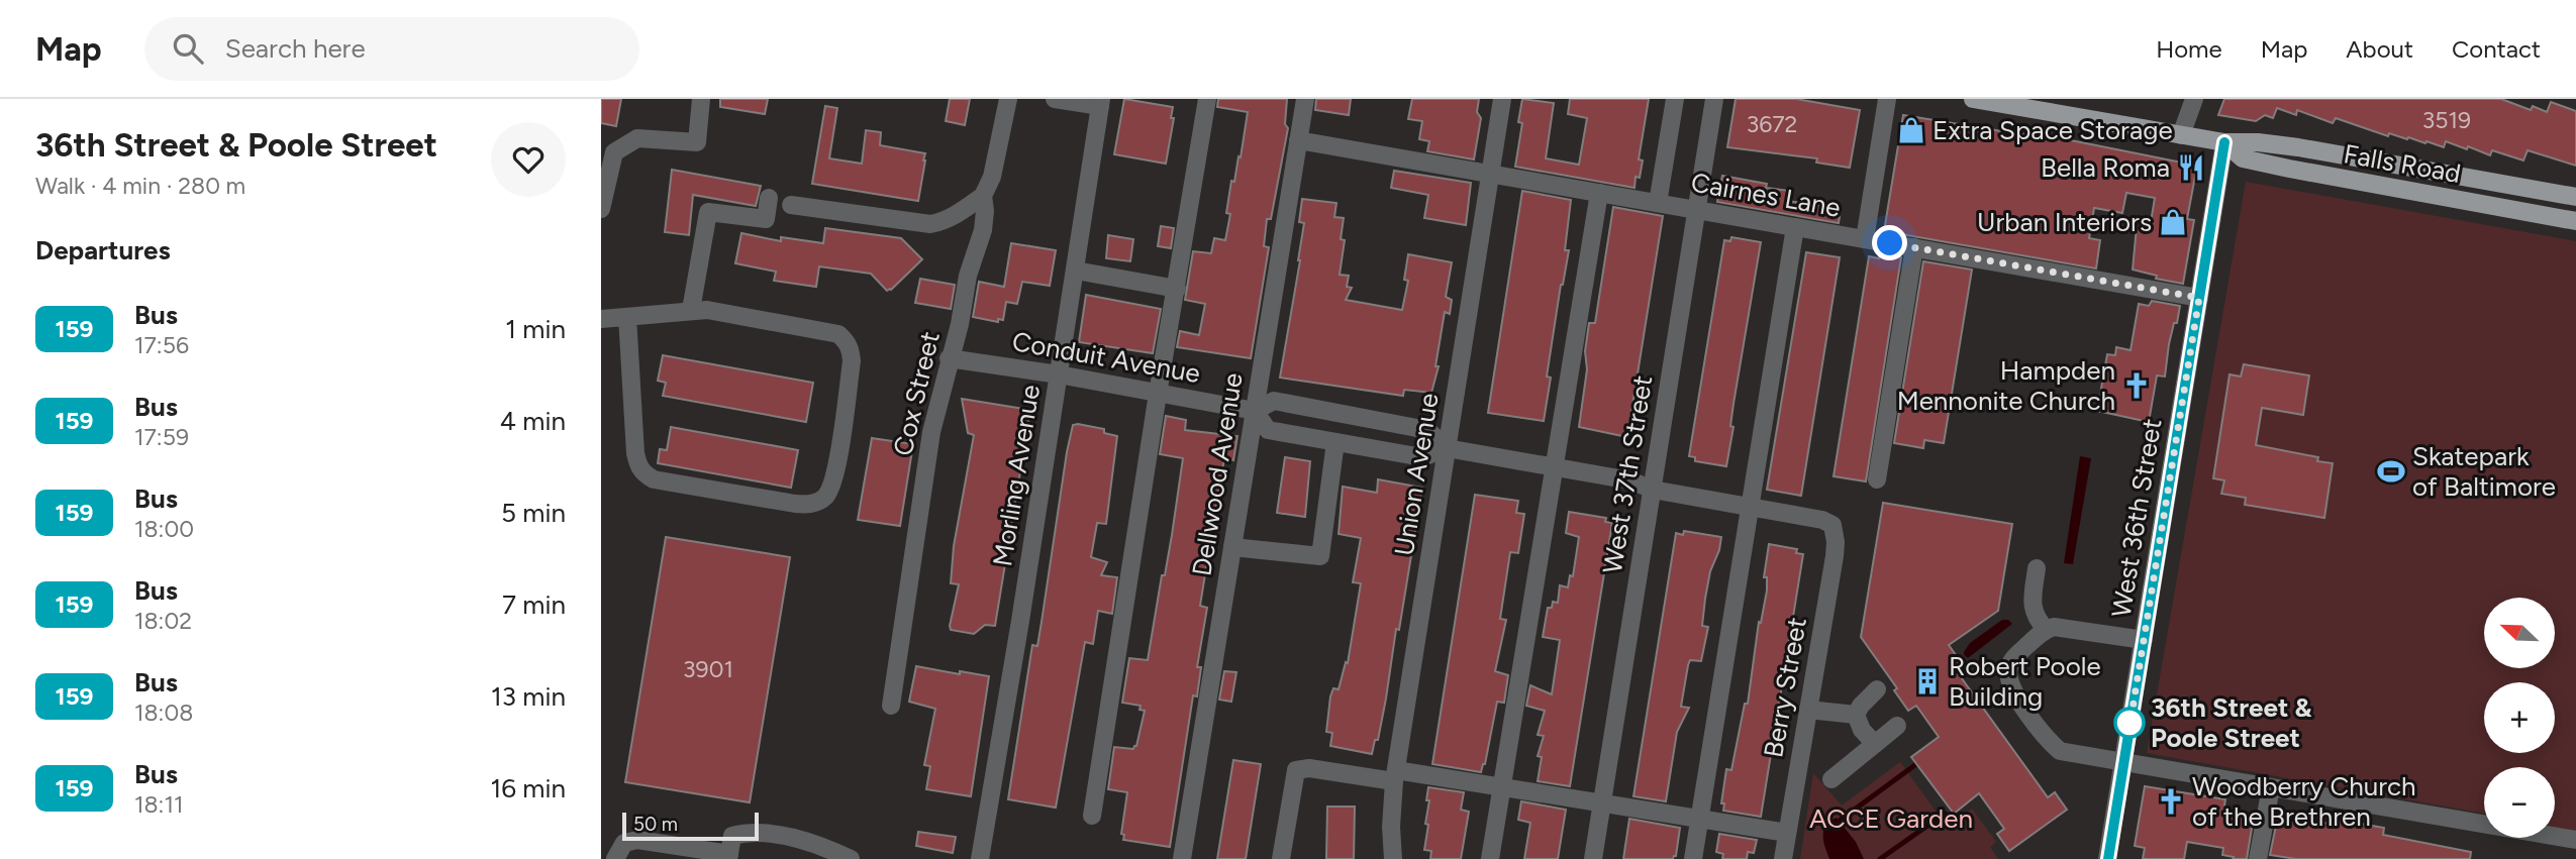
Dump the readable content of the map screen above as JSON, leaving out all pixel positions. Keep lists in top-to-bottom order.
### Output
{
  "streets": {
    "main road": ["Falls Road"],
    "street": [
      "Cairnes Lane",
      "Conduit Avenue",
      "Cox Street",
      "Dellwood Avenue",
      "Union Avenue",
      "West 37th Street",
      "Morling Avenue",
      "West 36th Street",
      "Berry Street"
    ]
  },
  "crossings": [
    ["Falls Road", "West 36th Street"],
    ["Cairnes Lane", "Dellwood Avenue"],
    ["Cairnes Lane", "Union Avenue"],
    ["Cairnes Lane", "West 37th Street"],
    ["Cairnes Lane", "West 36th Street"],
    ["Conduit Avenue", "Cox Street"],
    ["Conduit Avenue", "Dellwood Avenue"],
    ["Conduit Avenue", "Union Avenue"],
    ["Conduit Avenue", "West 37th Street"],
    ["Conduit Avenue", "Morling Avenue"],
    ["Conduit Avenue", "Berry Street"]
  ],
  "parks": ["ACCE Garden"],
  "places": {
    "shop": ["Extra Space Storage", "Urban Interiors"],
    "restaurant": ["Bella Roma"],
    "church": ["Hampden Mennonite Church", "Woodberry Church of the Brethren"],
    "sports": ["Skatepark of Baltimore"],
    "building": ["Robert Poole Building"],
    "other": ["36th Street & Poole Street"]
  },
  "lines": ["bus line 159"],
  "house_numbers": ["3519", "3672", "3901"],
  "scale_bar": "50 m",
  "north": "top left",
  "page": {
    "header": "Map",
    "search": "Search here",
    "nav": [
      "Home",
      "Map",
      "About",
      "Contact"
    ],
    "heading": [
      ["36th Street & Poole Street", "Walk · 4 min · 280 m"],
      "Departures"
    ],
    "list": [
      {
        "mark": "159",
        "name": "Bus",
        "note": "17:56",
        "value": "1 min"
      },
      {
        "mark": "159",
        "name": "Bus",
        "note": "17:59",
        "value": "4 min"
      },
      {
        "mark": "159",
        "name": "Bus",
        "note": "18:00",
        "value": "5 min"
      },
      {
        "mark": "159",
        "name": "Bus",
        "note": "18:02",
        "value": "7 min"
      },
      {
        "mark": "159",
        "name": "Bus",
        "note": "18:08",
        "value": "13 min"
      },
      {
        "mark": "159",
        "name": "Bus",
        "note": "18:11",
        "value": "16 min"
      }
    ],
    "map_buttons": ["+", "−"],
    "scale": "50 m"
  }
}
